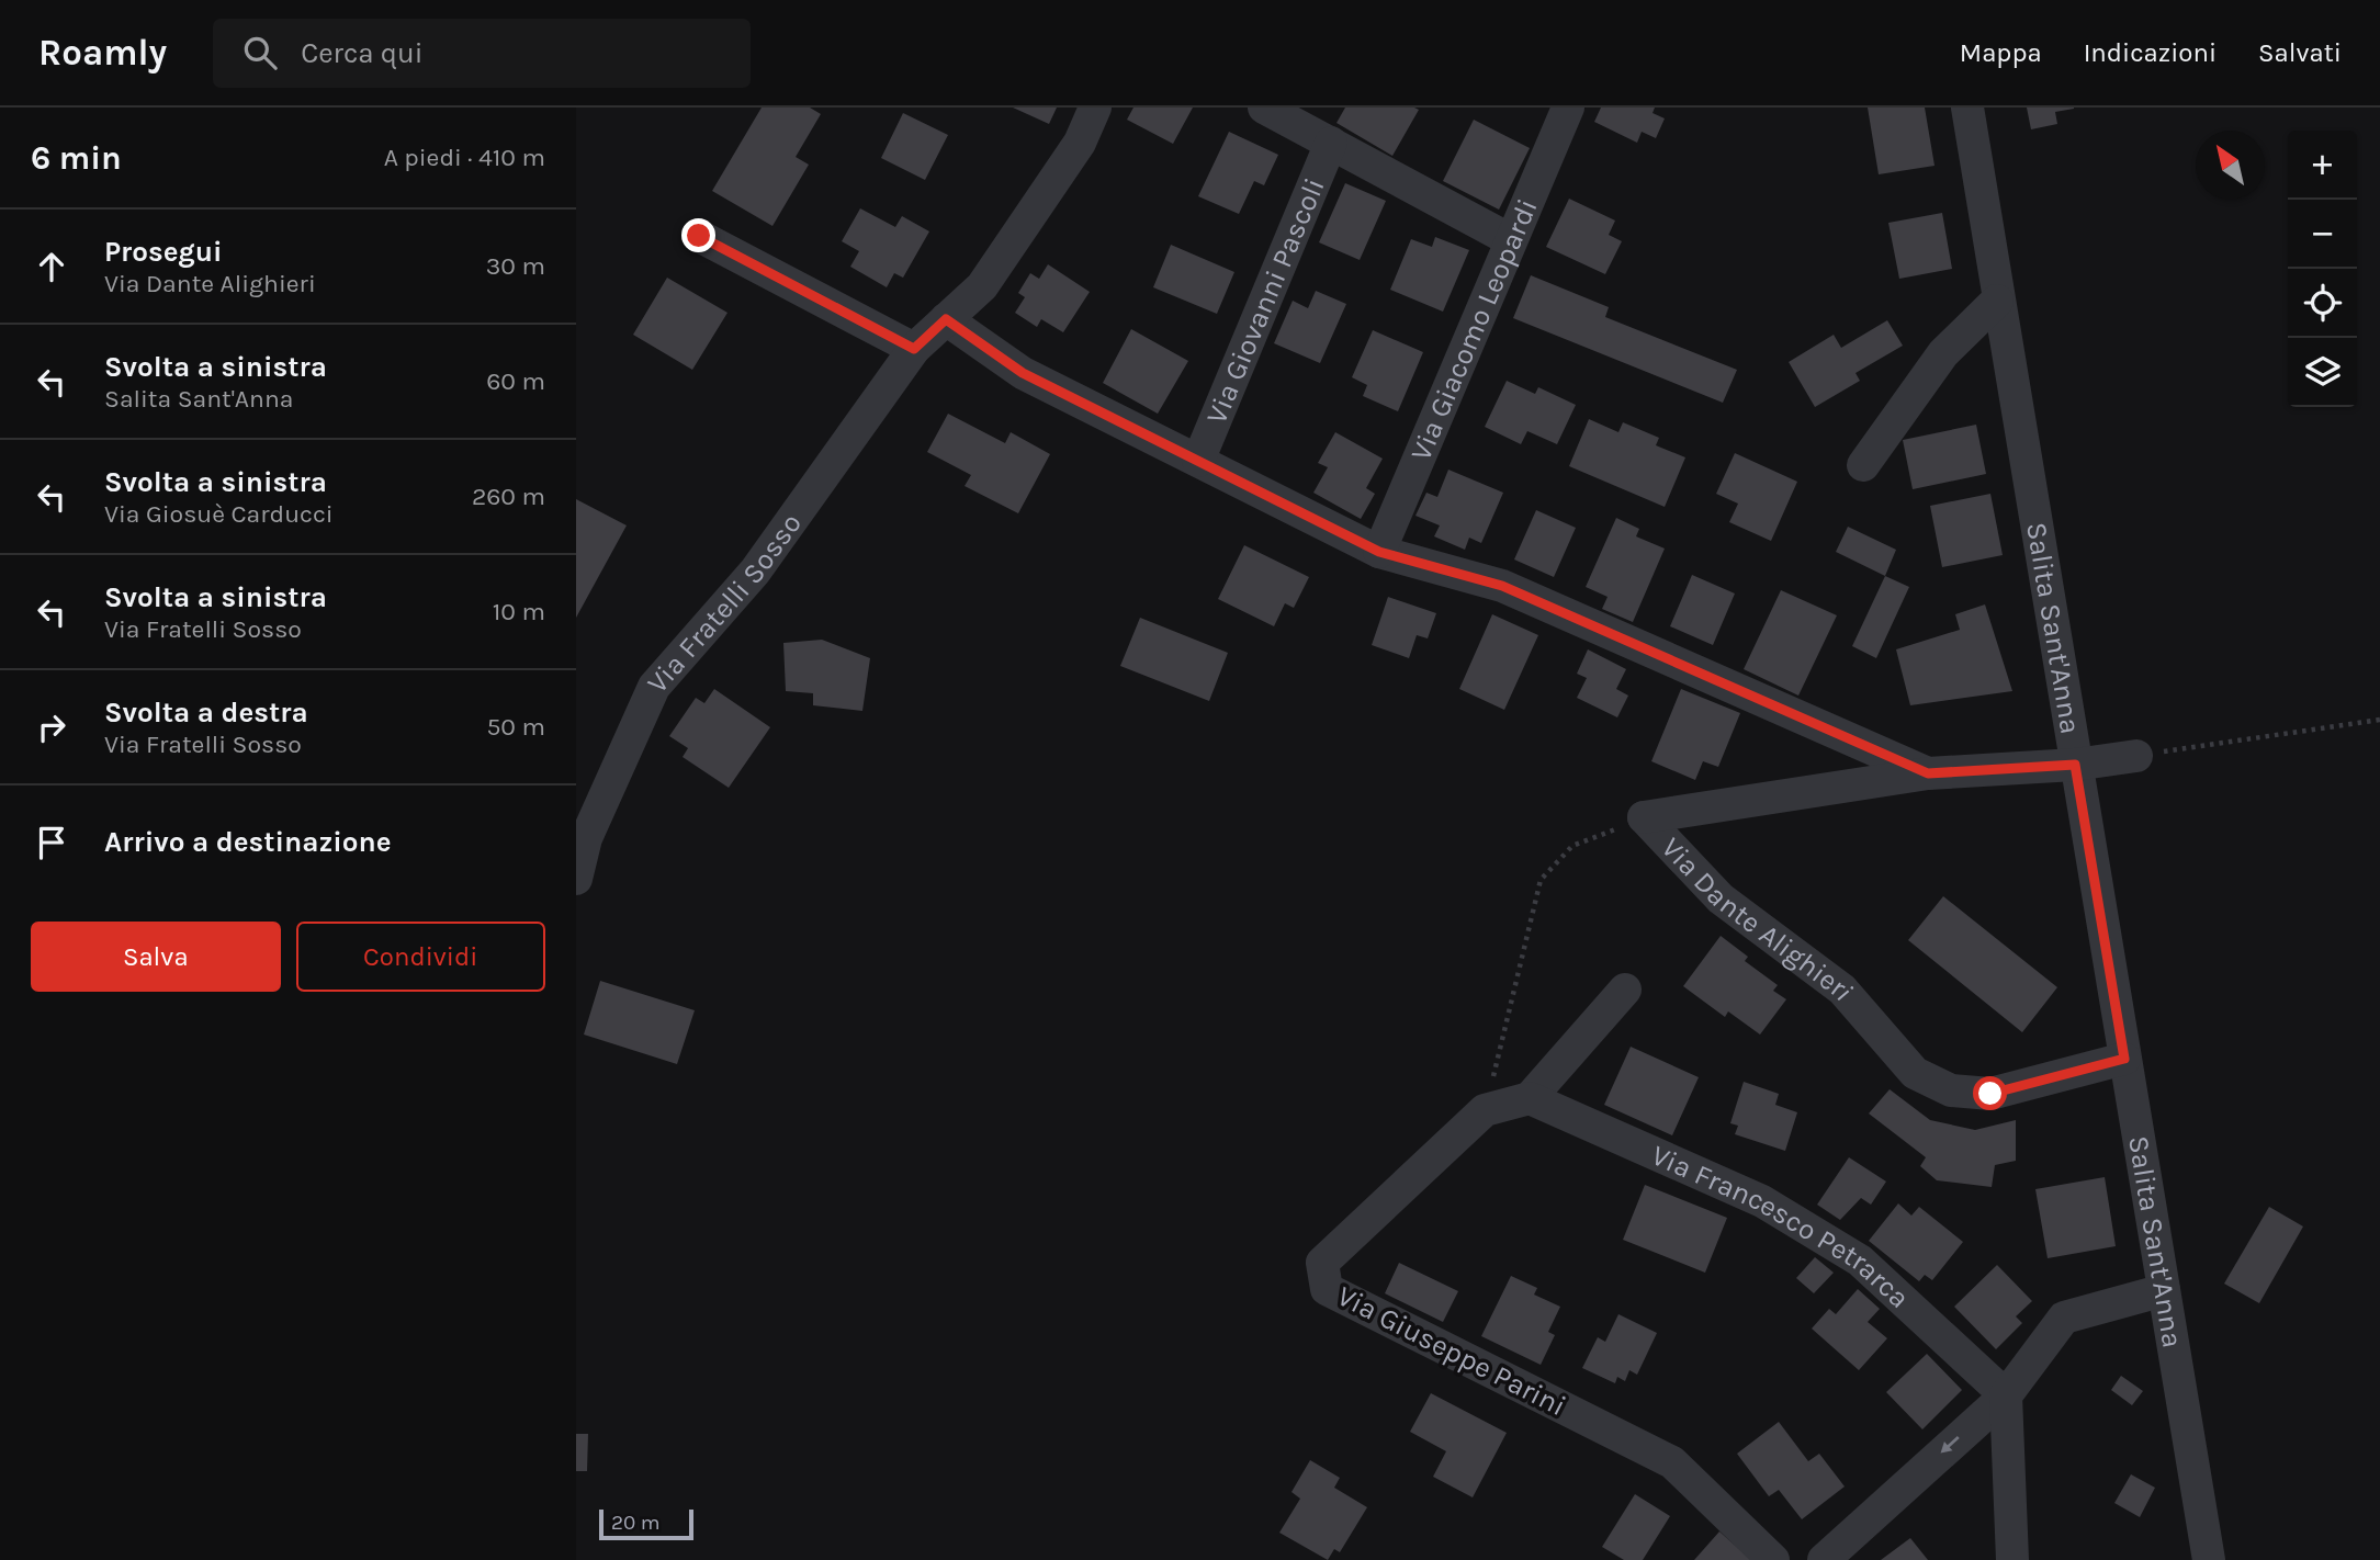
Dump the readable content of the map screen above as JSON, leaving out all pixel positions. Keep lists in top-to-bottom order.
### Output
{
  "streets": {
    "street": [
      "Via Giovanni Pascoli",
      "Via Giacomo Leopardi",
      "Via Fratelli Sosso",
      "Salita Sant'Anna",
      "Via Dante Alighieri",
      "Via Francesco Petrarca",
      "Via Giuseppe Parini"
    ]
  },
  "crossings": [
    ["Salita Sant'Anna", "Via Dante Alighieri"]
  ],
  "scale_bar": "20 m",
  "north": "top left",
  "page": {
    "header": "Roamly",
    "search": "Cerca qui",
    "nav": ["Mappa", "Indicazioni", "Salvati"],
    "heading": ["6 min", "A piedi · 410 m"],
    "map_buttons": ["+", "−"],
    "list": [
      ["Prosegui", "Via Dante Alighieri", "30 m"],
      ["Svolta a sinistra", "Salita Sant'Anna", "60 m"],
      ["Svolta a sinistra", "Via Giosuè Carducci", "260 m"],
      ["Svolta a sinistra", "Via Fratelli Sosso", "10 m"],
      ["Svolta a destra", "Via Fratelli Sosso", "50 m"],
      "Arrivo a destinazione"
    ],
    "buttons": ["Salva", "Condividi"],
    "scale": "20 m"
  }
}
